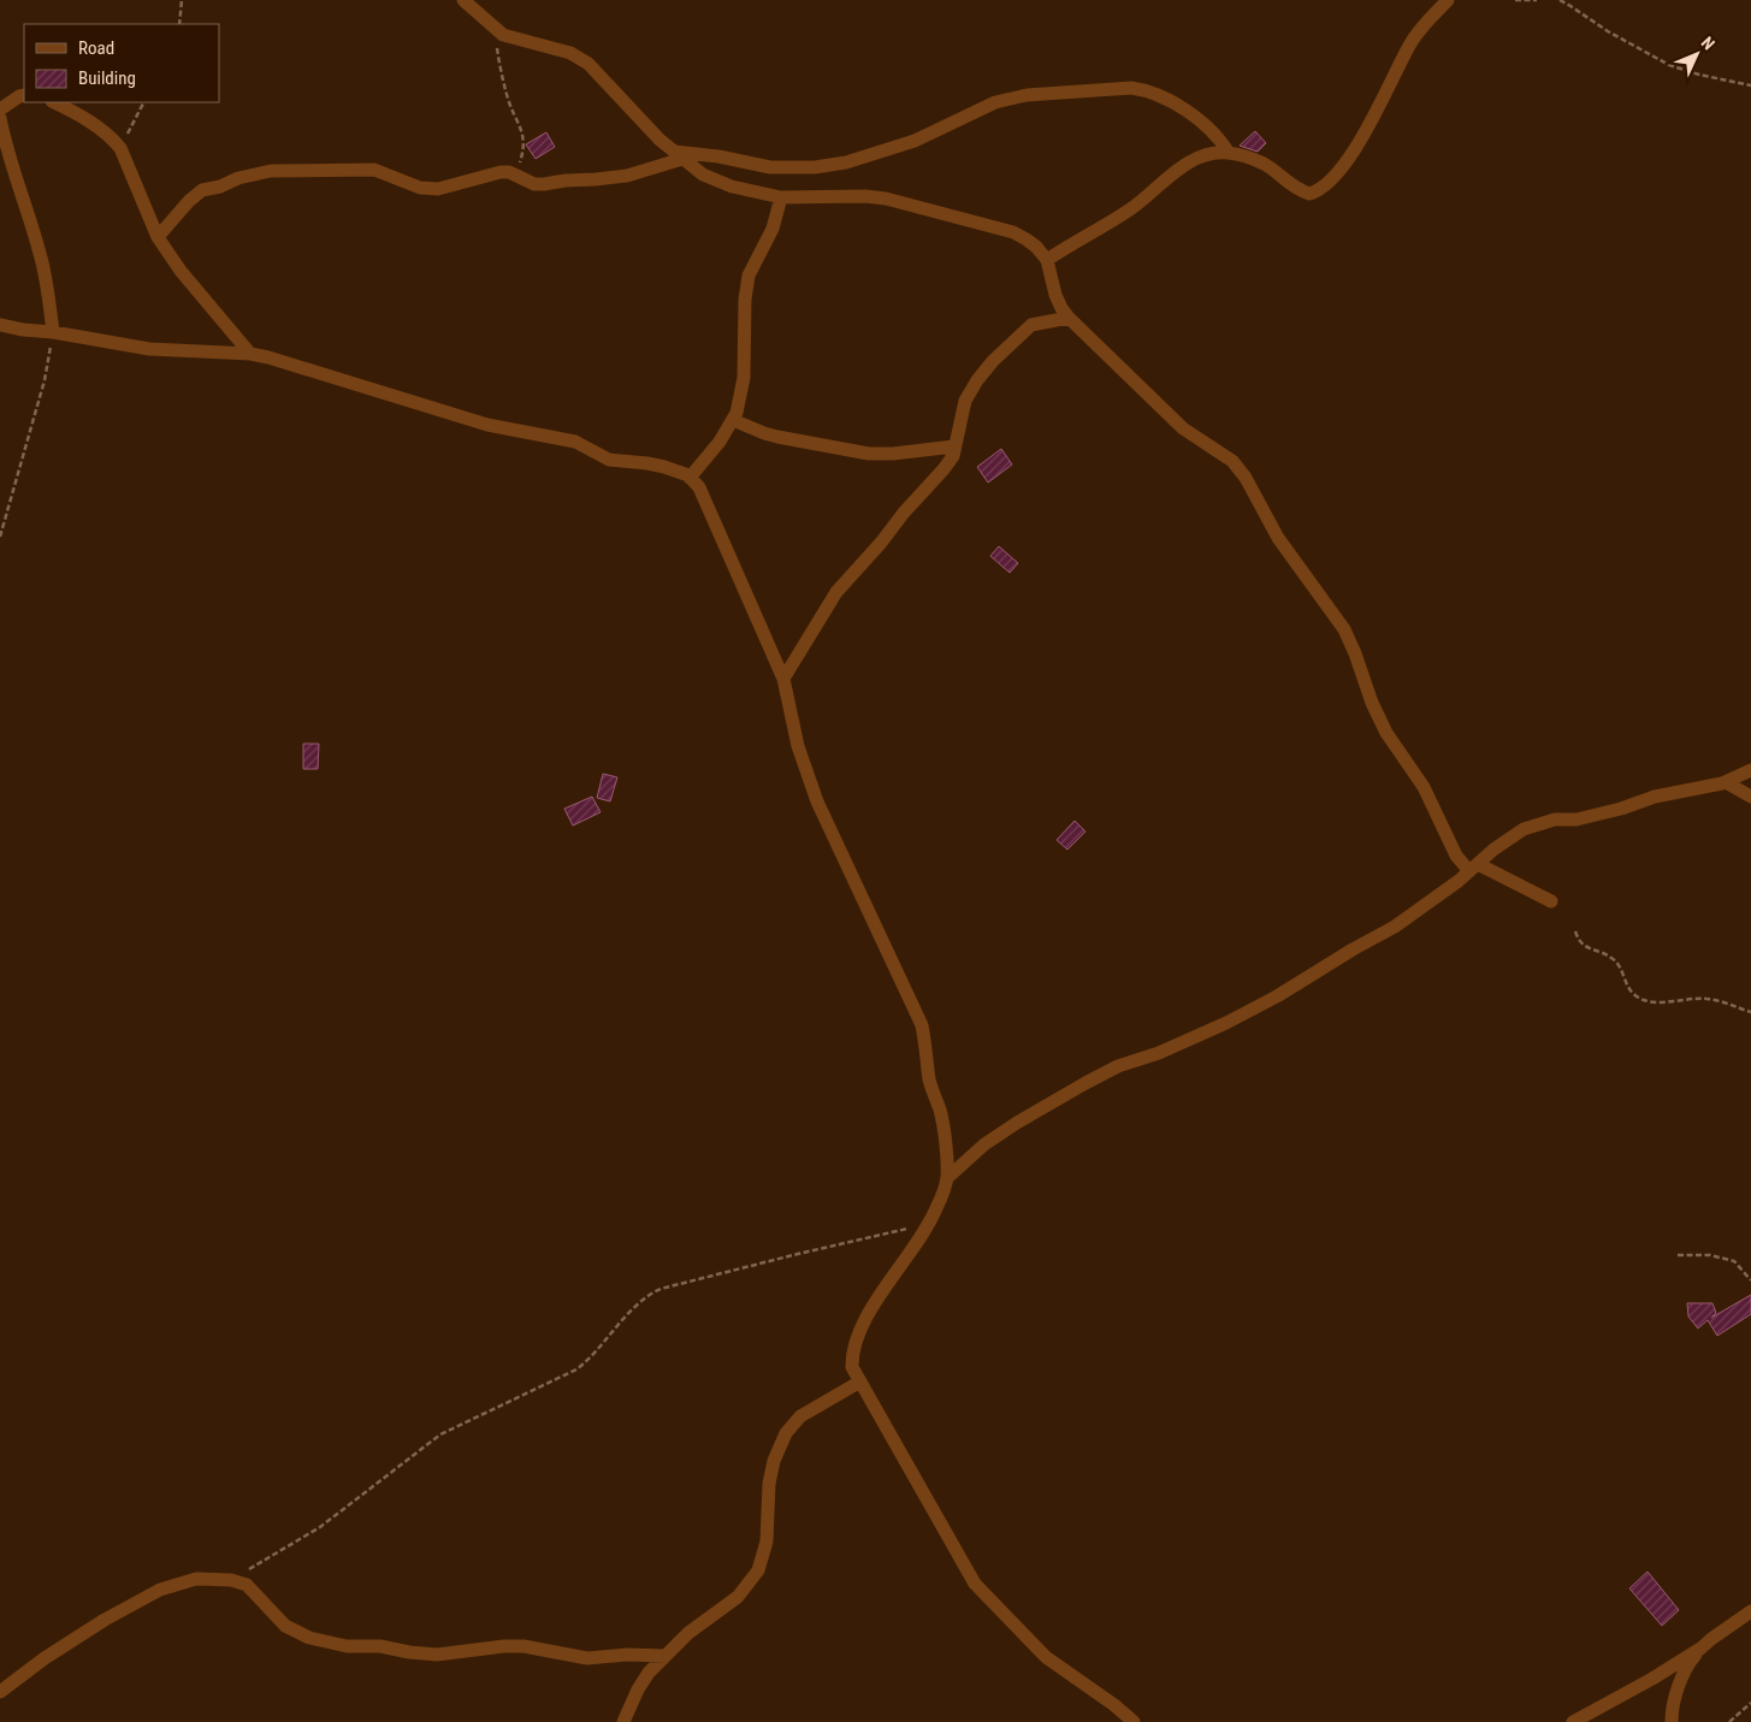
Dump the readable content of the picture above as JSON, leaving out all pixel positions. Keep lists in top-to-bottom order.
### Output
{
  "legend": ["Road", "Building"],
  "north": "top right"
}
